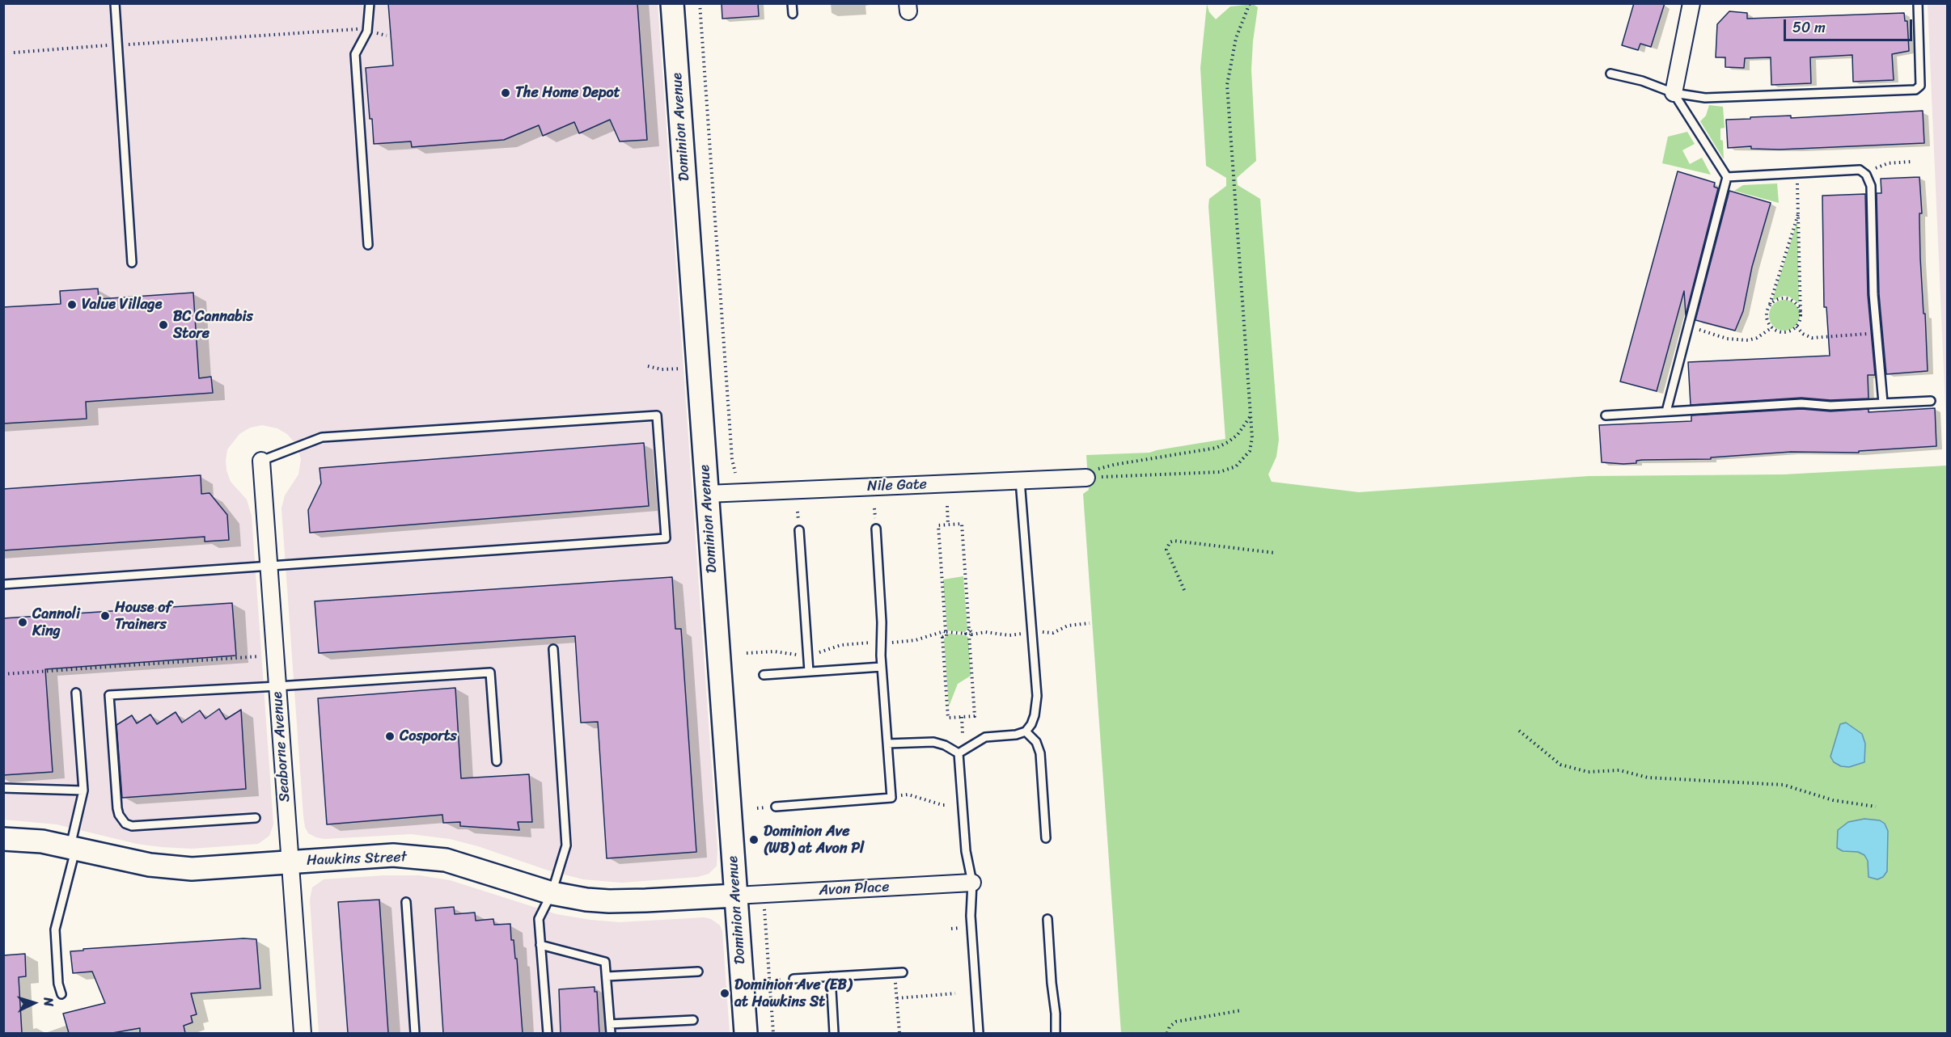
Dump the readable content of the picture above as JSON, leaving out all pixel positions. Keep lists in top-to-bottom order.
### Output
{
  "streets": {
    "main road": ["Dominion Avenue", "Hawkins Street"],
    "street": ["Nile Gate", "Seaborne Avenue", "Avon Place"]
  },
  "crossings": [
    ["Dominion Avenue", "Nile Gate"],
    ["Dominion Avenue", "Hawkins Street"],
    ["Dominion Avenue", "Avon Place"],
    ["Seaborne Avenue", "Hawkins Street"],
    ["Hawkins Street", "Avon Place"]
  ],
  "places": [
    "The Home Depot",
    "Value Village",
    "BC Cannabis Store",
    "House of Trainers",
    "Cannoli King",
    "Cosports",
    "Dominion Ave (WB) at Avon Pl",
    "Dominion Ave (EB) at Hawkins St"
  ],
  "scale_bar": "50 m",
  "north": "right"
}
